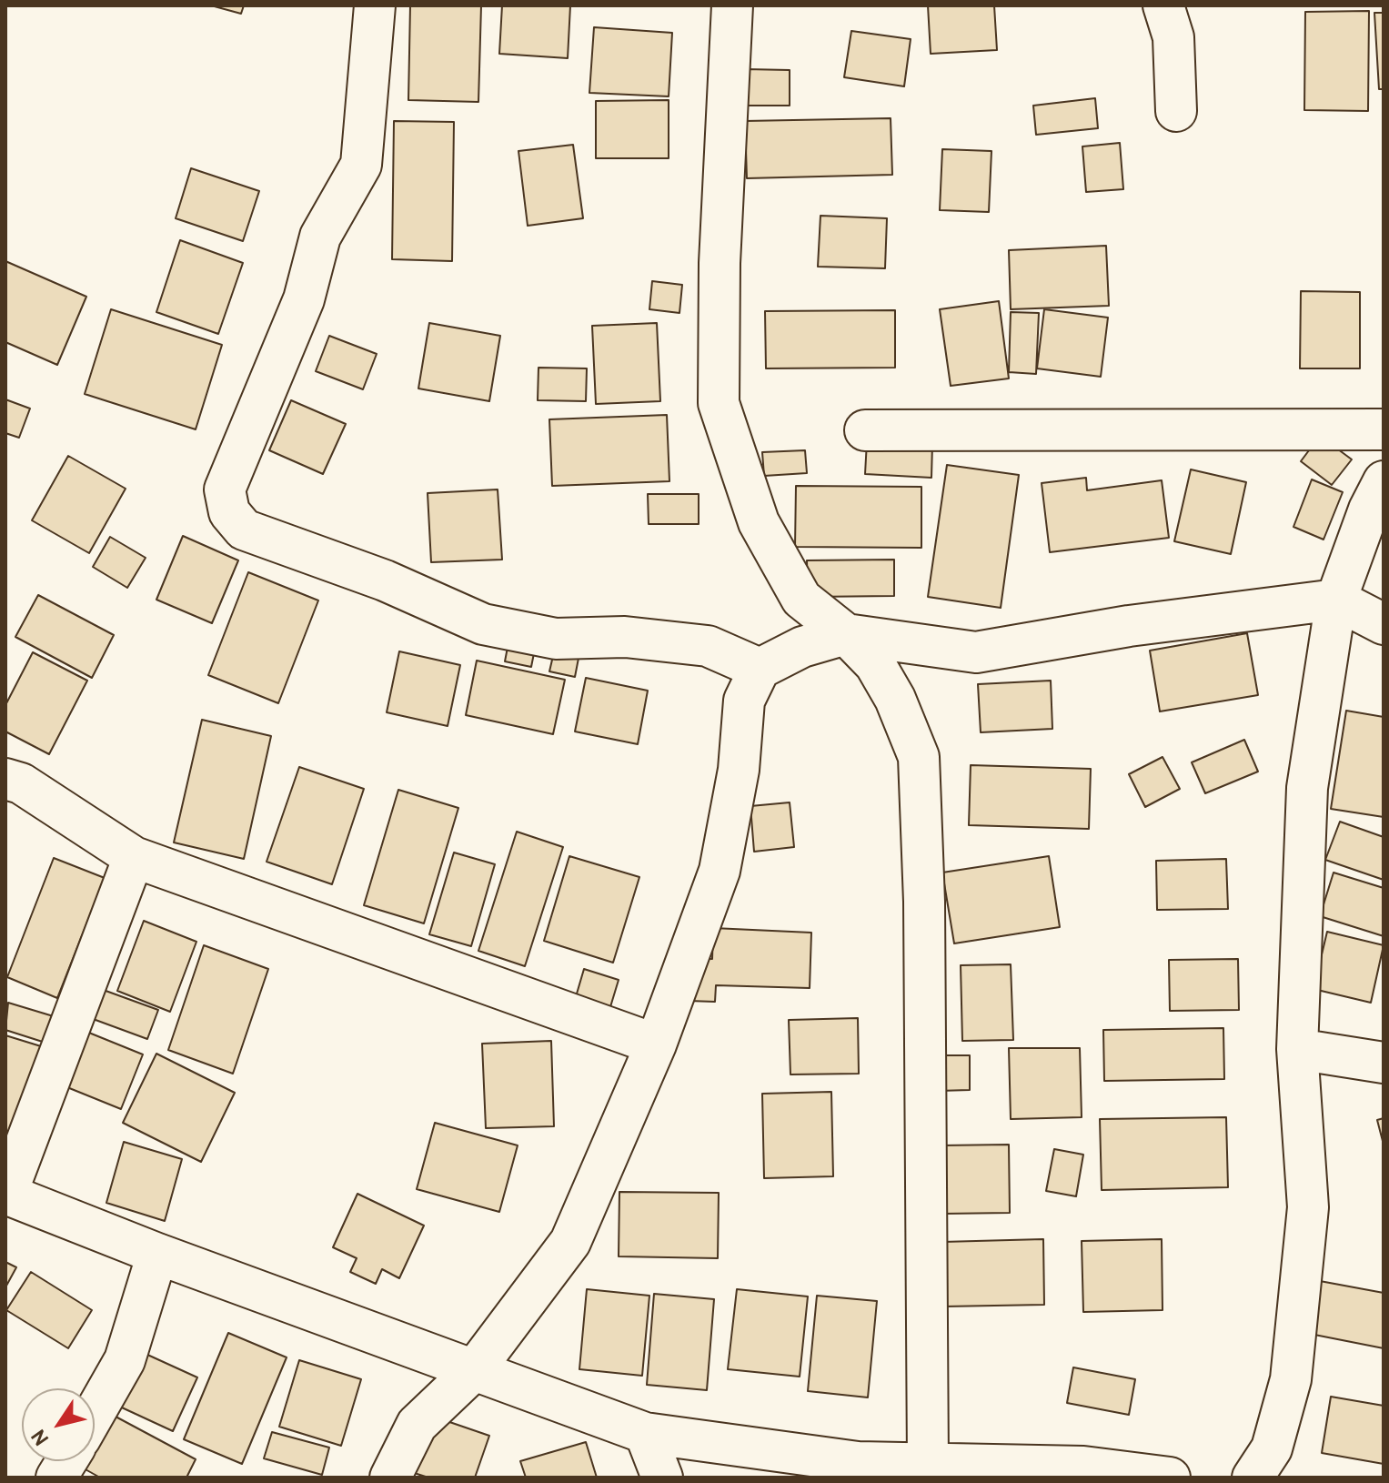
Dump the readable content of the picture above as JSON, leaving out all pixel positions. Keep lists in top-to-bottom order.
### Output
{
  "north": "bottom left"
}
